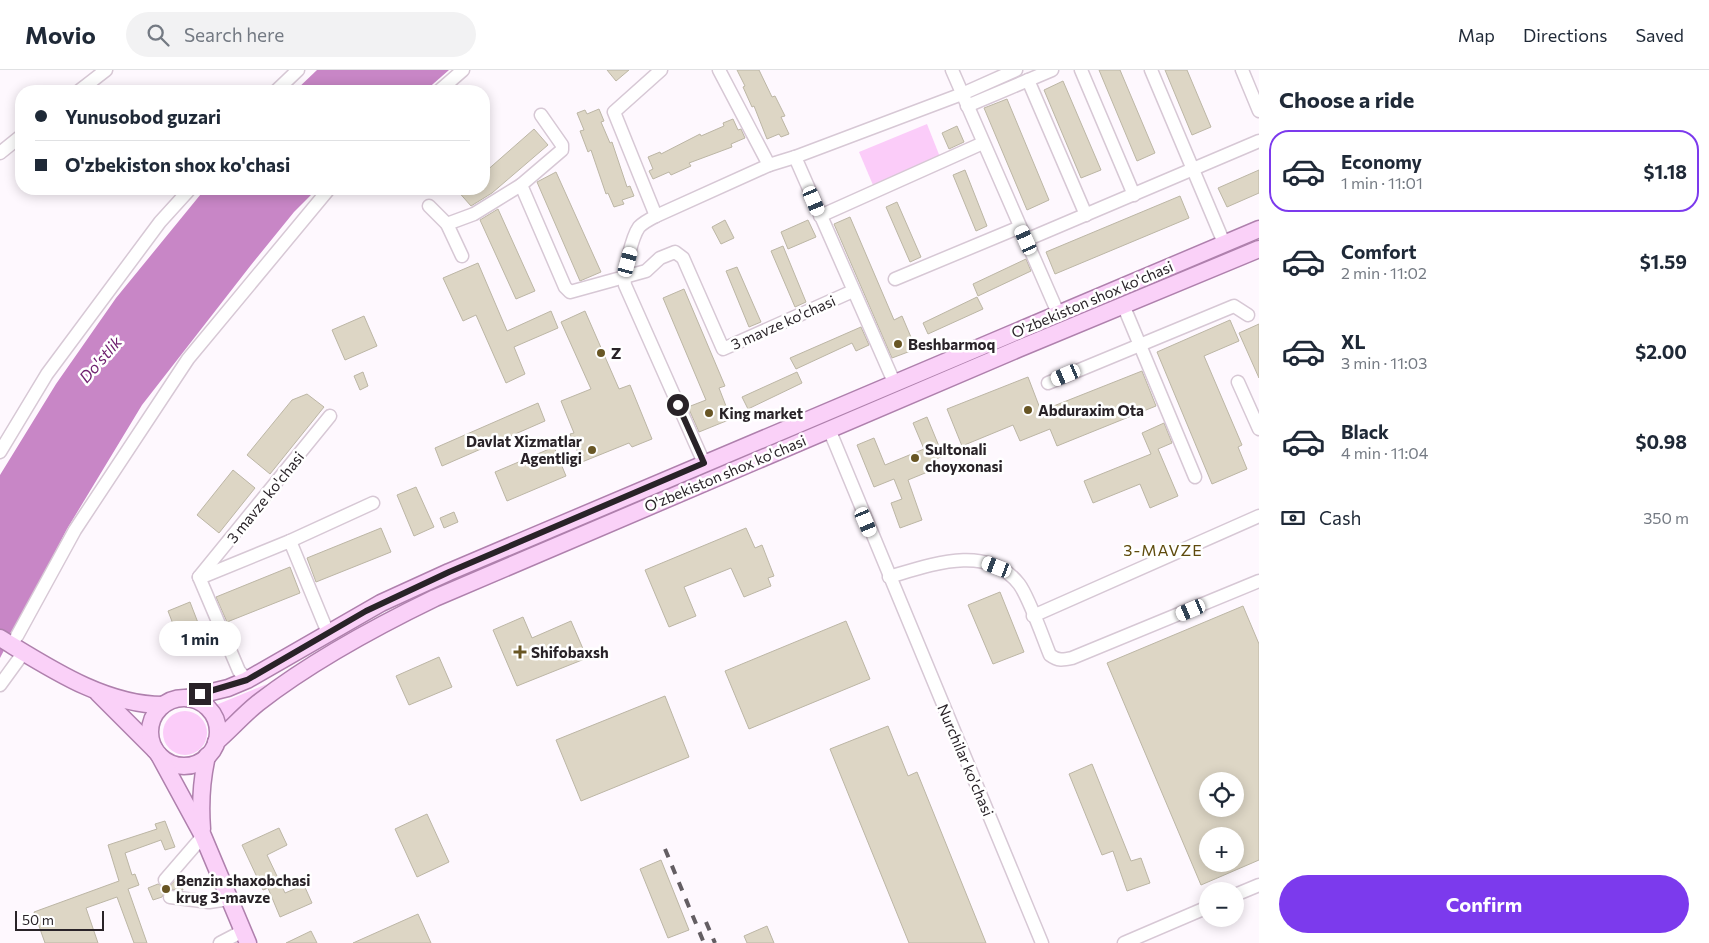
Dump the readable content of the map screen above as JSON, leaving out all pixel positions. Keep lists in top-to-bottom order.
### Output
{
  "streets": {
    "main road": ["O'zbekiston shox ko'chasi"],
    "street": ["3 mavze ko'chasi", "Nurchilar ko'chasi"]
  },
  "crossings": [
    ["O'zbekiston shox ko'chasi", "3 mavze ko'chasi"],
    ["O'zbekiston shox ko'chasi", "Nurchilar ko'chasi"]
  ],
  "districts": ["3-MAVZE"],
  "water": ["Do'stlik"],
  "places": {
    "other": [
      "Beshbarmoq",
      "Z",
      "Abduraxim Ota",
      "King market",
      "Davlat Xizmatlar Agentligi",
      "Sultonali choyxonasi",
      "Benzin shaxobchasi krug 3-mavze"
    ],
    "health": ["Shifobaxsh"]
  },
  "scale_bar": "50 m",
  "page": {
    "header": "Movio",
    "search": "Search here",
    "nav": ["Map", "Directions", "Saved"],
    "heading": "Choose a ride",
    "banner": ["Yunusobod guzari", "O'zbekiston shox ko'chasi"],
    "list": [
      {
        "name": "Economy",
        "note": "1 min · 11:01",
        "value": "$1.18"
      },
      {
        "name": "Comfort",
        "note": "2 min · 11:02",
        "value": "$1.59"
      },
      {
        "name": "XL",
        "note": "3 min · 11:03",
        "value": "$2.00"
      },
      {
        "name": "Black",
        "note": "4 min · 11:04",
        "value": "$0.98"
      }
    ],
    "pay": ["Cash", "350 m"],
    "bubble": "1 min",
    "map_buttons": ["+", "−"],
    "buttons": "Confirm",
    "scale": "50 m"
  }
}
